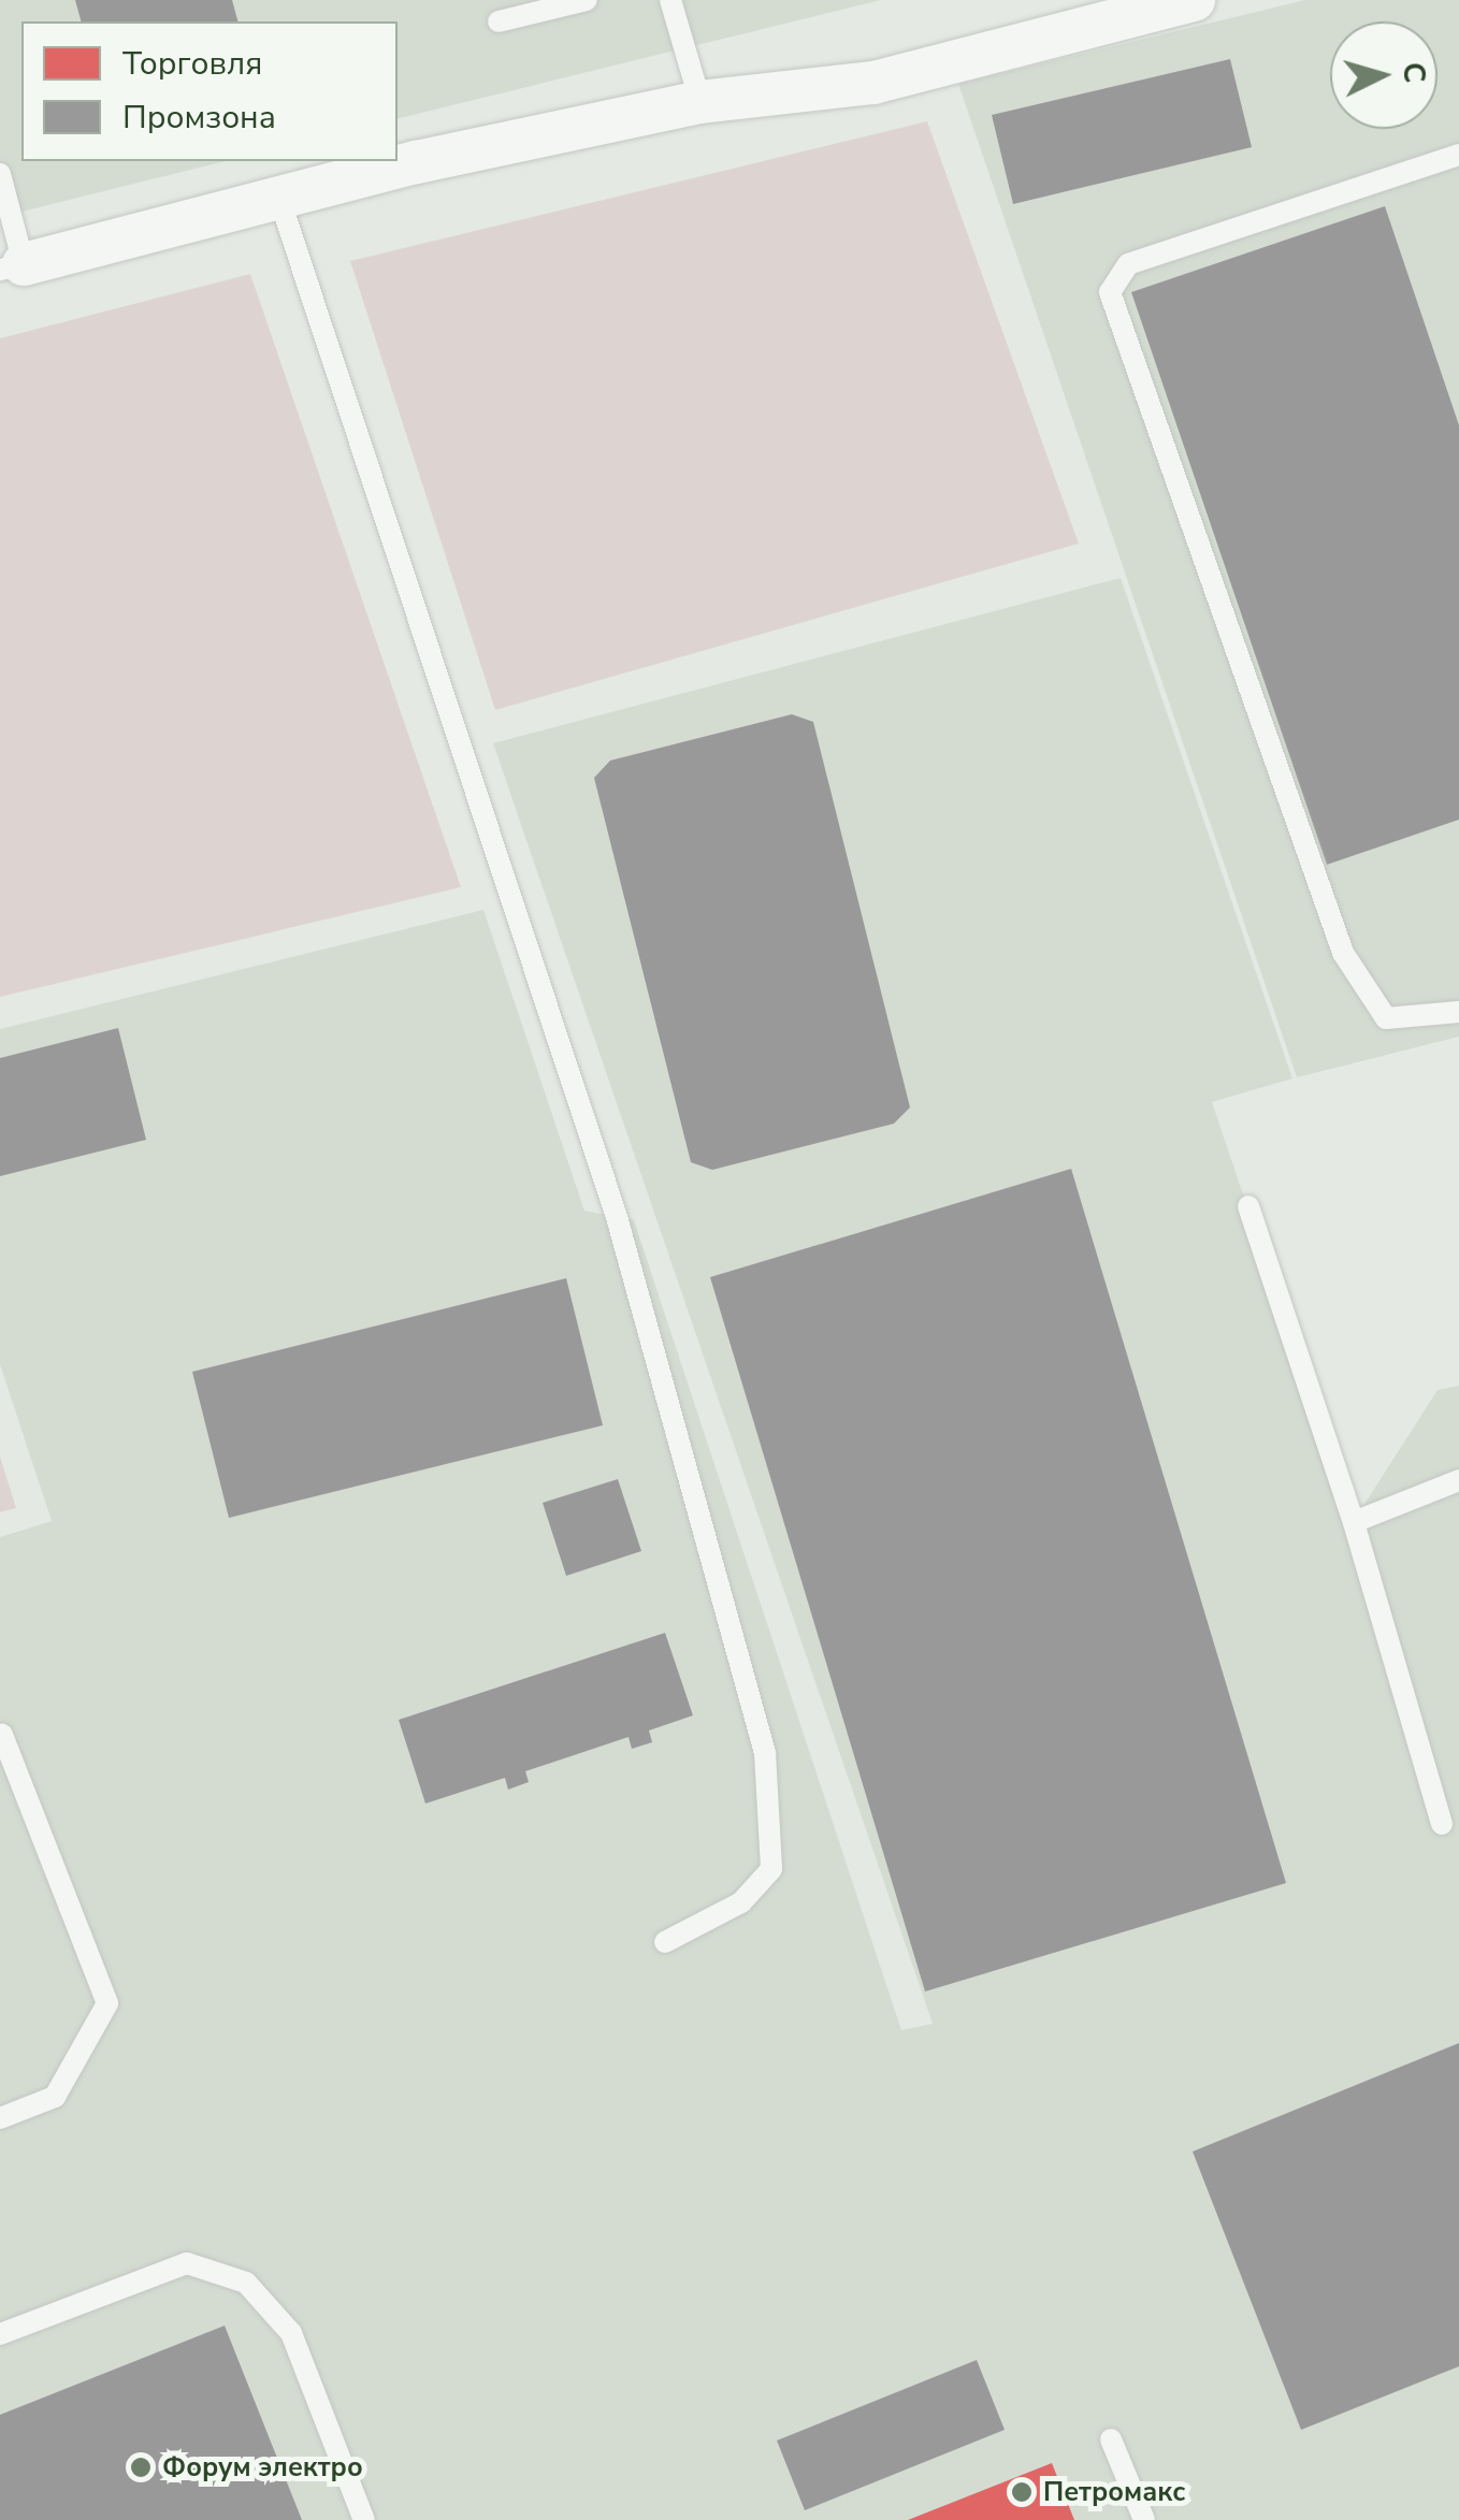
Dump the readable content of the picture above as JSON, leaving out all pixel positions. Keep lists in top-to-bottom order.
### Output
{
  "places": ["Форум электро", "Петромакс"],
  "legend": ["Торговля", "Промзона"],
  "north": "right"
}
